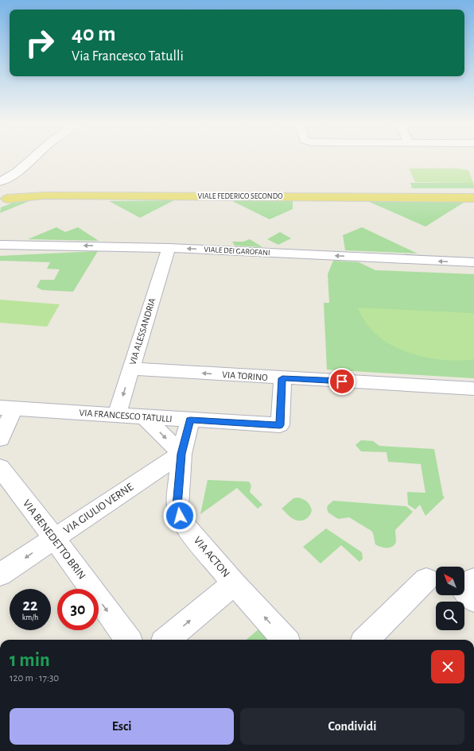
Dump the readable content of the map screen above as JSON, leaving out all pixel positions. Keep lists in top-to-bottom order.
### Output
{
  "streets": {
    "main road": ["VIALE FEDERICO SECONDO"],
    "street": [
      "VIALE DEI GAROFANI",
      "VIA ALESSANDRIA",
      "VIA TORINO",
      "VIA FRANCESCO TATULLI",
      "VIA GIULIO VERNE",
      "VIA BENEDETTO BRIN",
      "VIA ACTON"
    ]
  },
  "crossings": [
    ["VIALE DEI GAROFANI", "VIA ALESSANDRIA"],
    ["VIA ALESSANDRIA", "VIA TORINO"],
    ["VIA ALESSANDRIA", "VIA FRANCESCO TATULLI"],
    ["VIA TORINO", "VIA FRANCESCO TATULLI"],
    ["VIA FRANCESCO TATULLI", "VIA ACTON"],
    ["VIA GIULIO VERNE", "VIA BENEDETTO BRIN"],
    ["VIA GIULIO VERNE", "VIA ACTON"]
  ],
  "one_way": ["VIALE DEI GAROFANI", "VIA TORINO", "VIA BENEDETTO BRIN"],
  "north": "top left",
  "page": {
    "turn": ["40 m", "Via Francesco Tatulli"],
    "speed": "22 km/h",
    "limit": "30",
    "heading": ["1 min", "120 m · 17:30"],
    "buttons": ["Esci", "Condividi"]
  }
}
